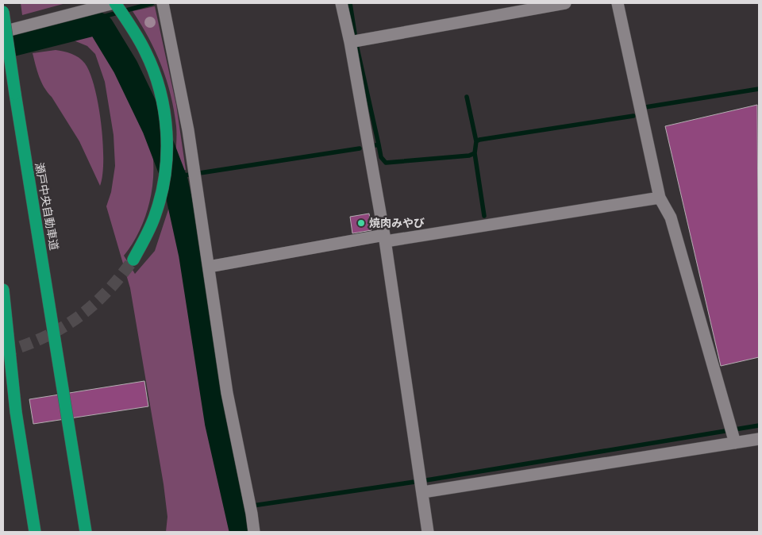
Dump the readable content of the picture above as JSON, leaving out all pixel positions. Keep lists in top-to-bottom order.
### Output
{
  "streets": {
    "highway": ["瀬戸中央自動車道"]
  },
  "places": ["焼肉みやび"]
}
